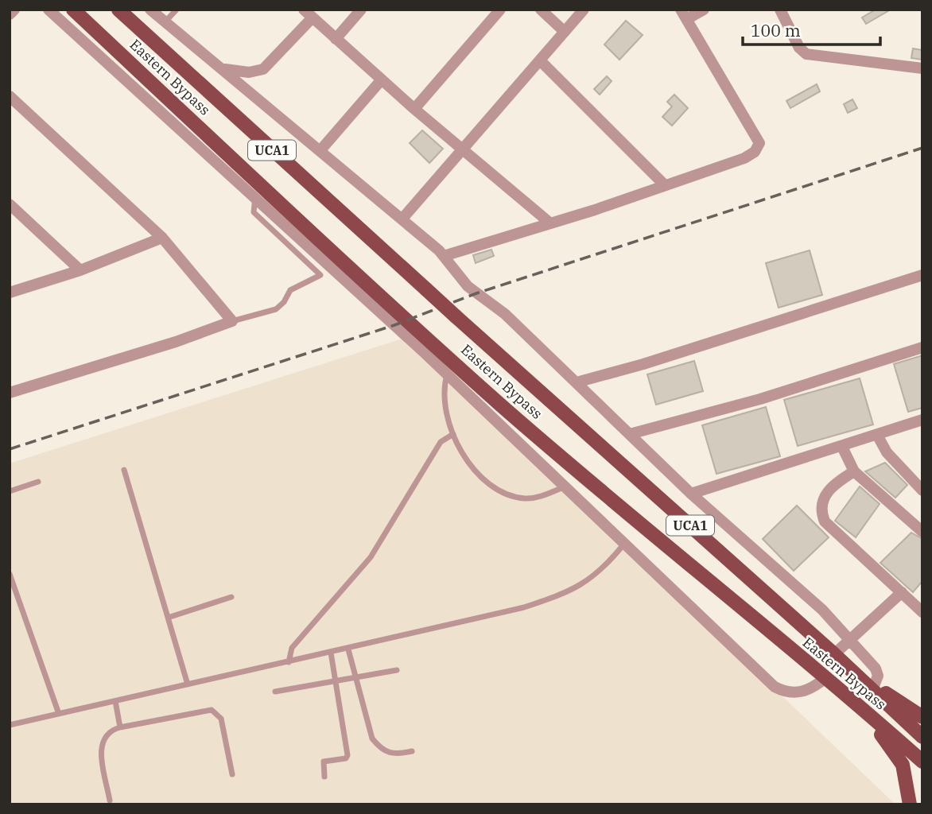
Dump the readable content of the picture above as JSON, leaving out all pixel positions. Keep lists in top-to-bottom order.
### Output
{
  "streets": {
    "main road": ["Eastern Bypass", "UCA1"]
  },
  "scale_bar": "100 m"
}
